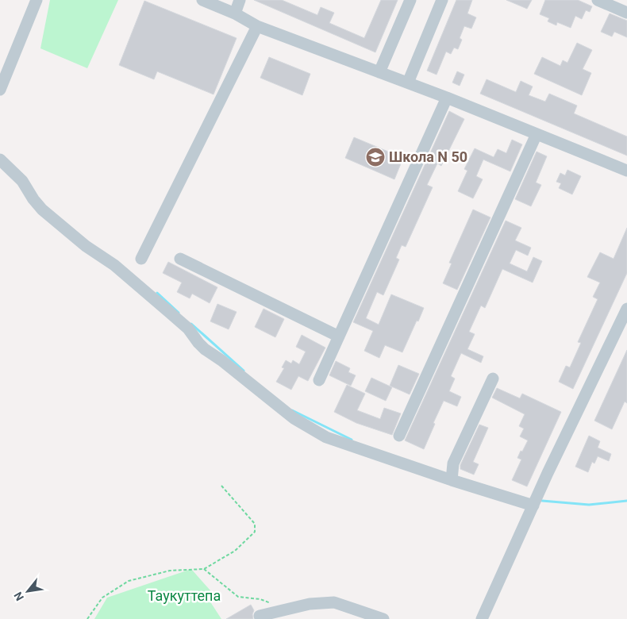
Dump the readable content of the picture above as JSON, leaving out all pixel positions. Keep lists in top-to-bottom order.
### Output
{
  "parks": ["Таукуттепа"],
  "places": {
    "school or university": ["Школа N 50"]
  },
  "north": "bottom left"
}
